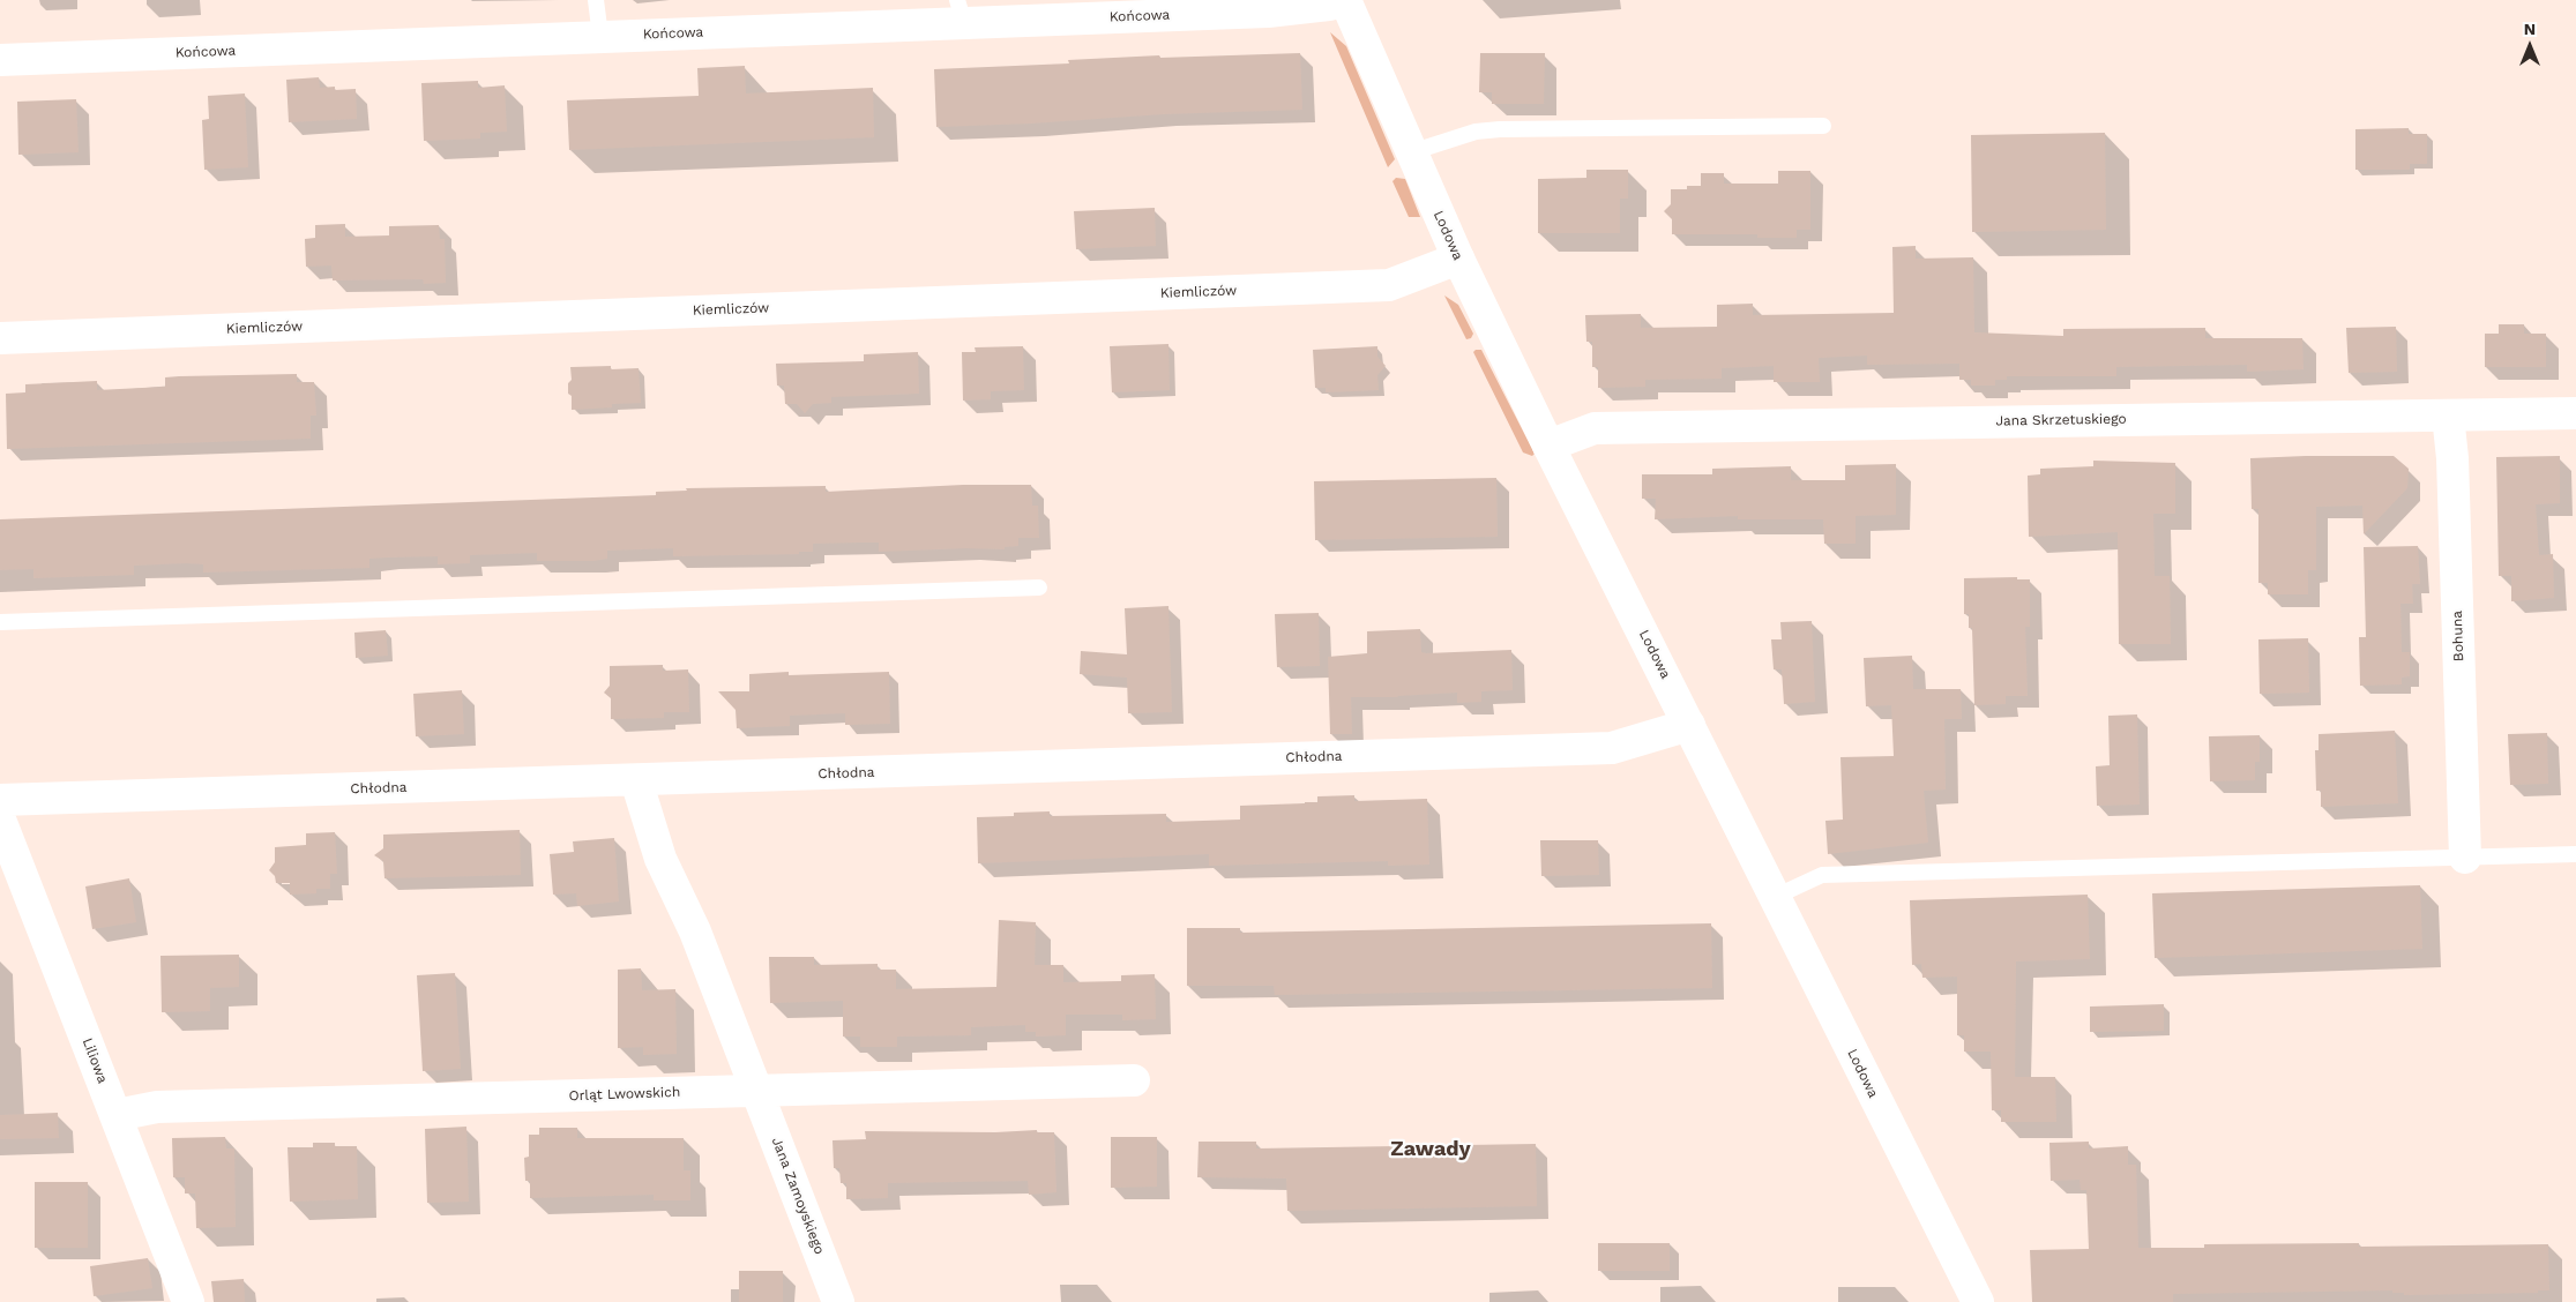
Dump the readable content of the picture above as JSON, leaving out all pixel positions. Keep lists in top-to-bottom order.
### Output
{
  "streets": {
    "street": [
      "Końcowa",
      "Lodowa",
      "Kiemliczów",
      "Jana Skrzetuskiego",
      "Bohuna",
      "Chłodna",
      "Liliowa",
      "Orląt Lwowskich",
      "Jana Zamoyskiego"
    ]
  },
  "crossings": [
    ["Końcowa", "Lodowa"],
    ["Lodowa", "Kiemliczów"],
    ["Lodowa", "Jana Skrzetuskiego"],
    ["Lodowa", "Chłodna"],
    ["Jana Skrzetuskiego", "Bohuna"],
    ["Chłodna", "Jana Zamoyskiego"],
    ["Liliowa", "Orląt Lwowskich"],
    ["Orląt Lwowskich", "Jana Zamoyskiego"]
  ],
  "districts": ["Zawady"],
  "north": "top"
}
